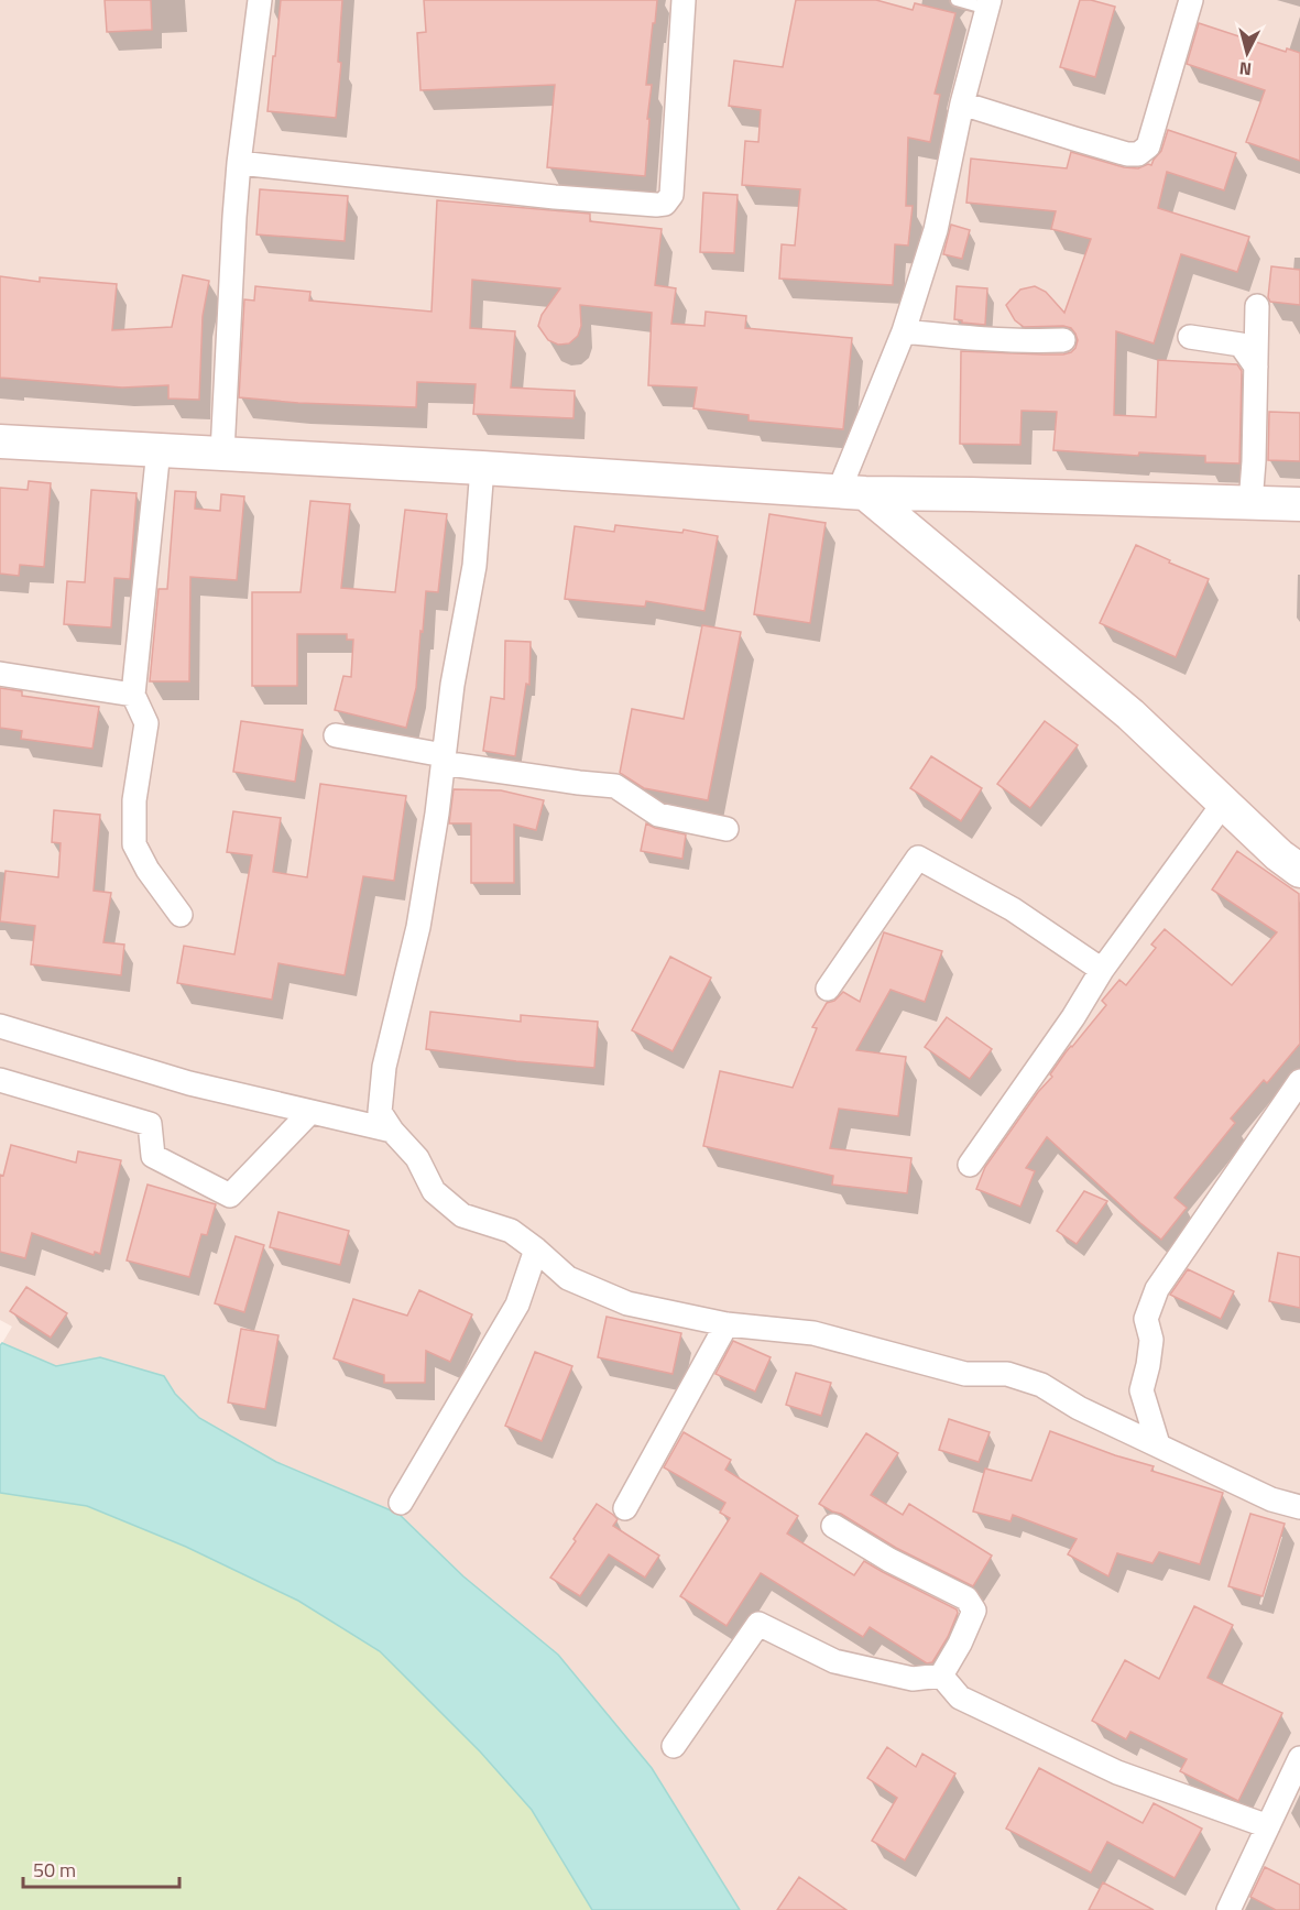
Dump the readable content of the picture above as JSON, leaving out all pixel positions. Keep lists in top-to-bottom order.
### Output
{
  "scale_bar": "50 m",
  "north": "bottom"
}
